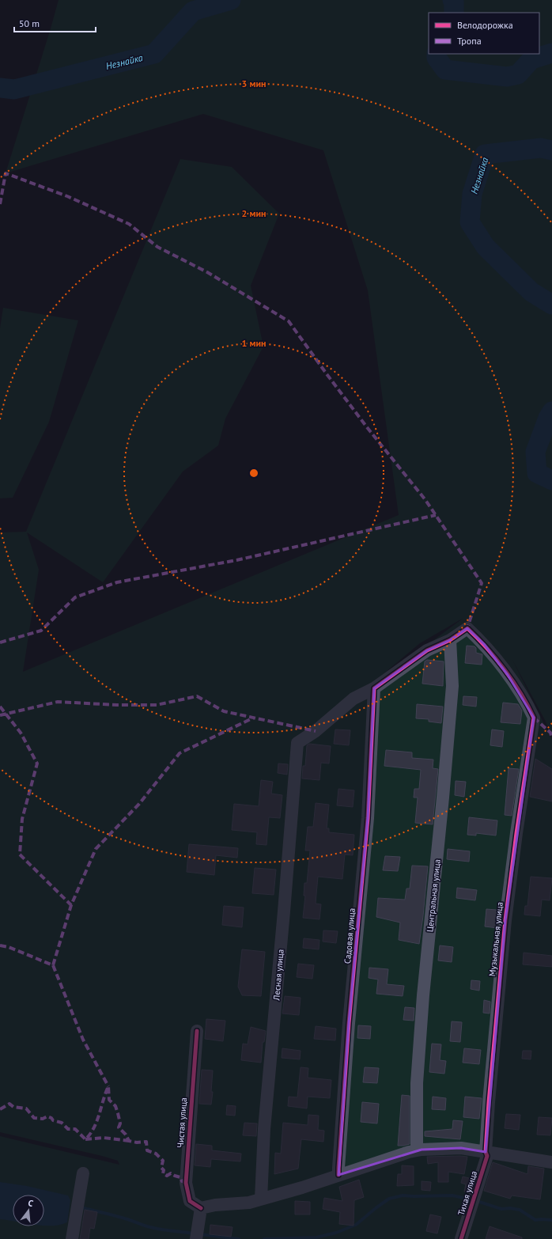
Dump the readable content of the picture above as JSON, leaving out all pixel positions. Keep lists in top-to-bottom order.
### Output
{
  "streets": {
    "street": [
      "Центральная улица",
      "Садовая улица",
      "Музыкальная улица",
      "Лесная улица",
      "Чистая улица",
      "Тихая улица"
    ]
  },
  "crossings": [
    ["Центральная улица", "Музыкальная улица"],
    ["Садовая улица", "Лесная улица"],
    ["Музыкальная улица", "Тихая улица"]
  ],
  "water": ["Незнайка"],
  "legend": ["Велодорожка", "Тропа"],
  "scale_bar": "50 m",
  "north": "top",
  "rings": ["3 мин", "2 мин", "1 мин"]
}
